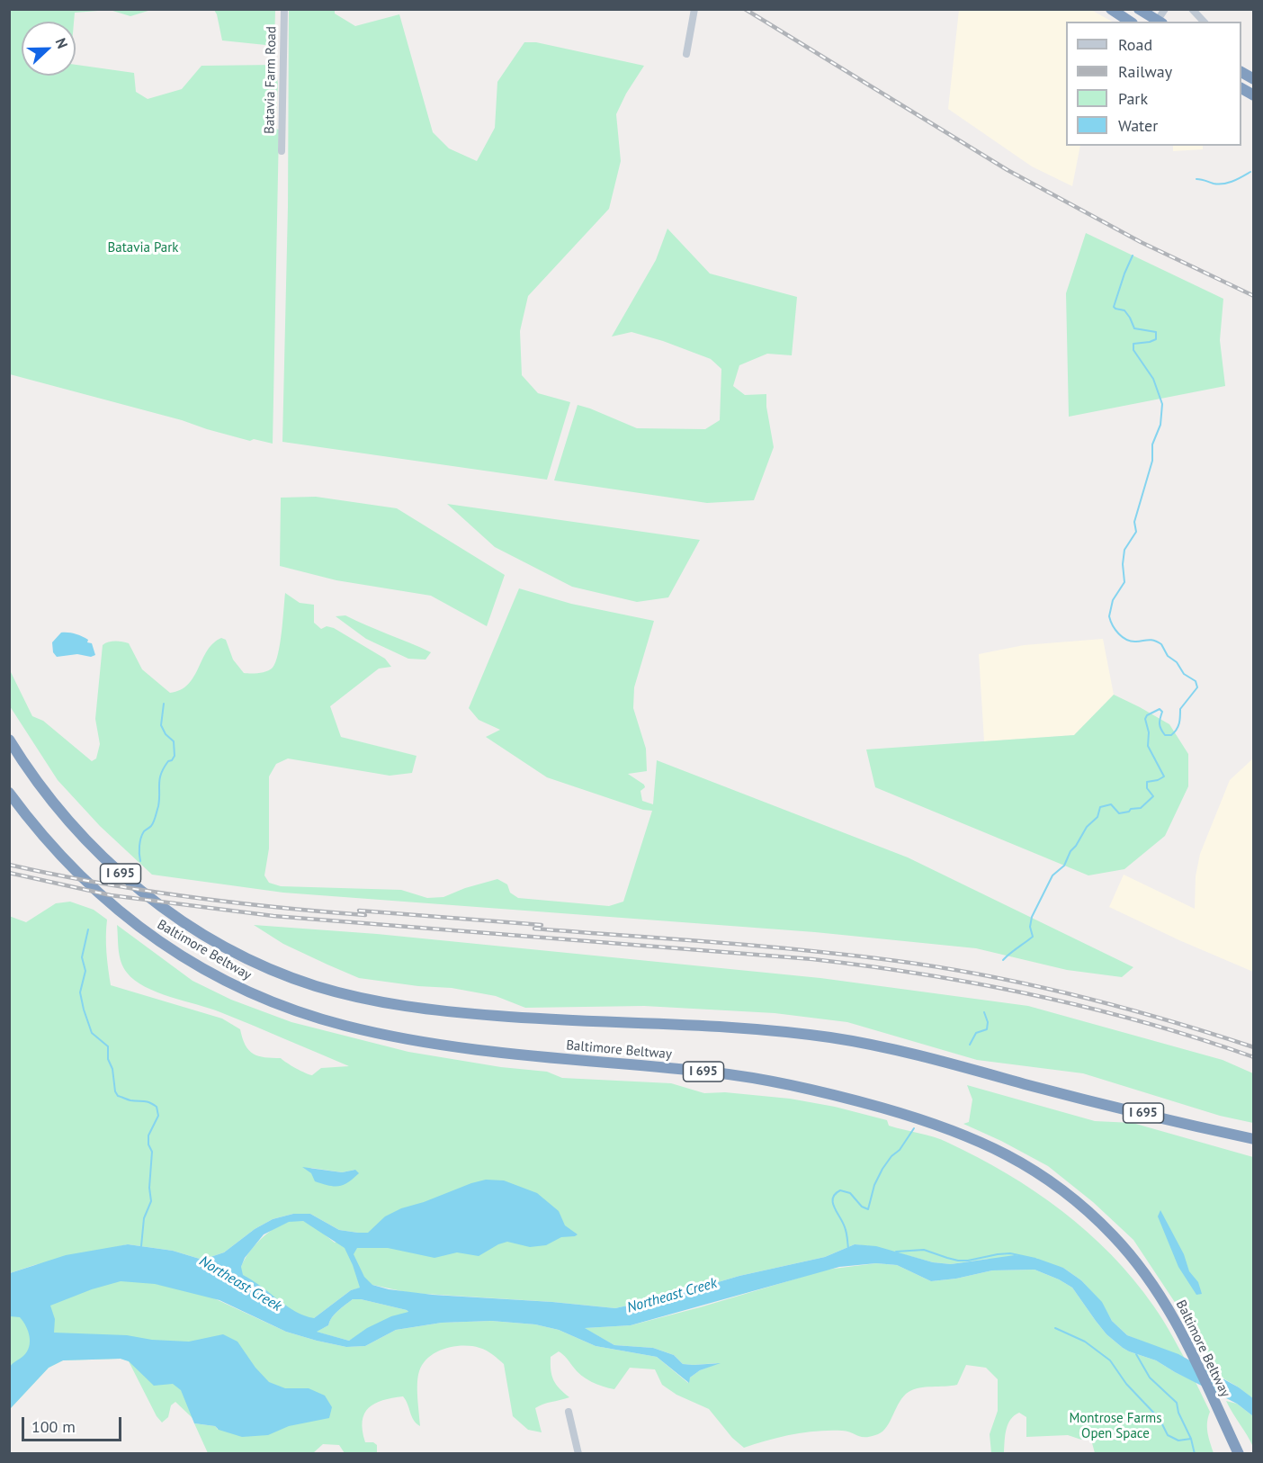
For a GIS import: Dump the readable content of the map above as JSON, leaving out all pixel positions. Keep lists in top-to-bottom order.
{
  "streets": {
    "highway": ["I 695", "Baltimore Beltway"],
    "street": ["Batavia Farm Road"]
  },
  "water": ["Northeast Creek"],
  "parks": ["Batavia Park", "Montrose Farms Open Space"],
  "legend": [
    "Road",
    "Railway",
    "Park",
    "Water"
  ],
  "scale_bar": "100 m",
  "north": "right"
}
